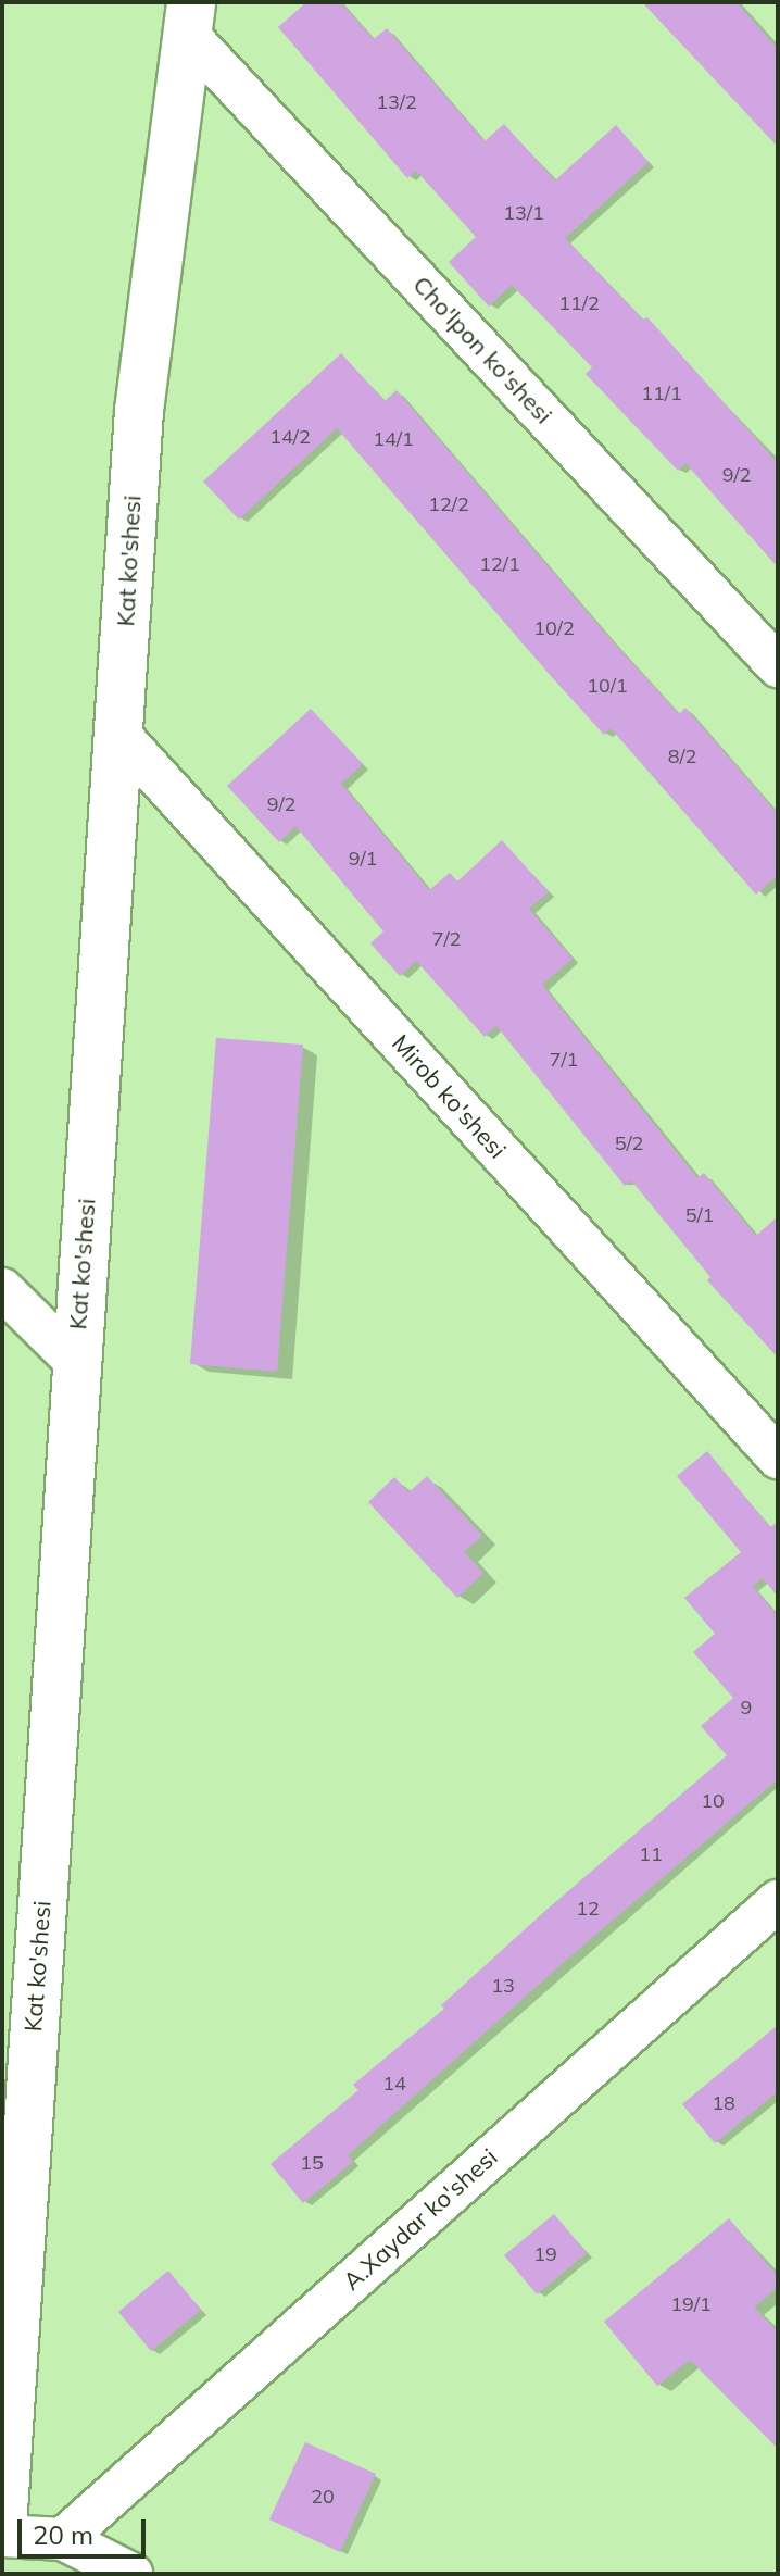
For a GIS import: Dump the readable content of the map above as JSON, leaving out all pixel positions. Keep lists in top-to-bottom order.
{
  "streets": {
    "street": [
      "Cho'lpon ko'shesi",
      "Kat ko'shesi",
      "Mirob ko'shesi",
      "A.Xaydar ko'shesi"
    ]
  },
  "crossings": [
    ["Cho'lpon ko'shesi", "Kat ko'shesi"],
    ["Kat ko'shesi", "Mirob ko'shesi"]
  ],
  "house_numbers": [
    "13/2",
    "13/1",
    "11/2",
    "11/1",
    "14/2",
    "14/1",
    "9/2",
    "12/2",
    "12/1",
    "10/2",
    "10/1",
    "8/2",
    "9/2",
    "9/1",
    "7/2",
    "7/1",
    "5/2",
    "5/1",
    "9",
    "10",
    "11",
    "12",
    "13",
    "14",
    "18",
    "15",
    "19",
    "19/1",
    "20"
  ],
  "scale_bar": "20 m"
}
